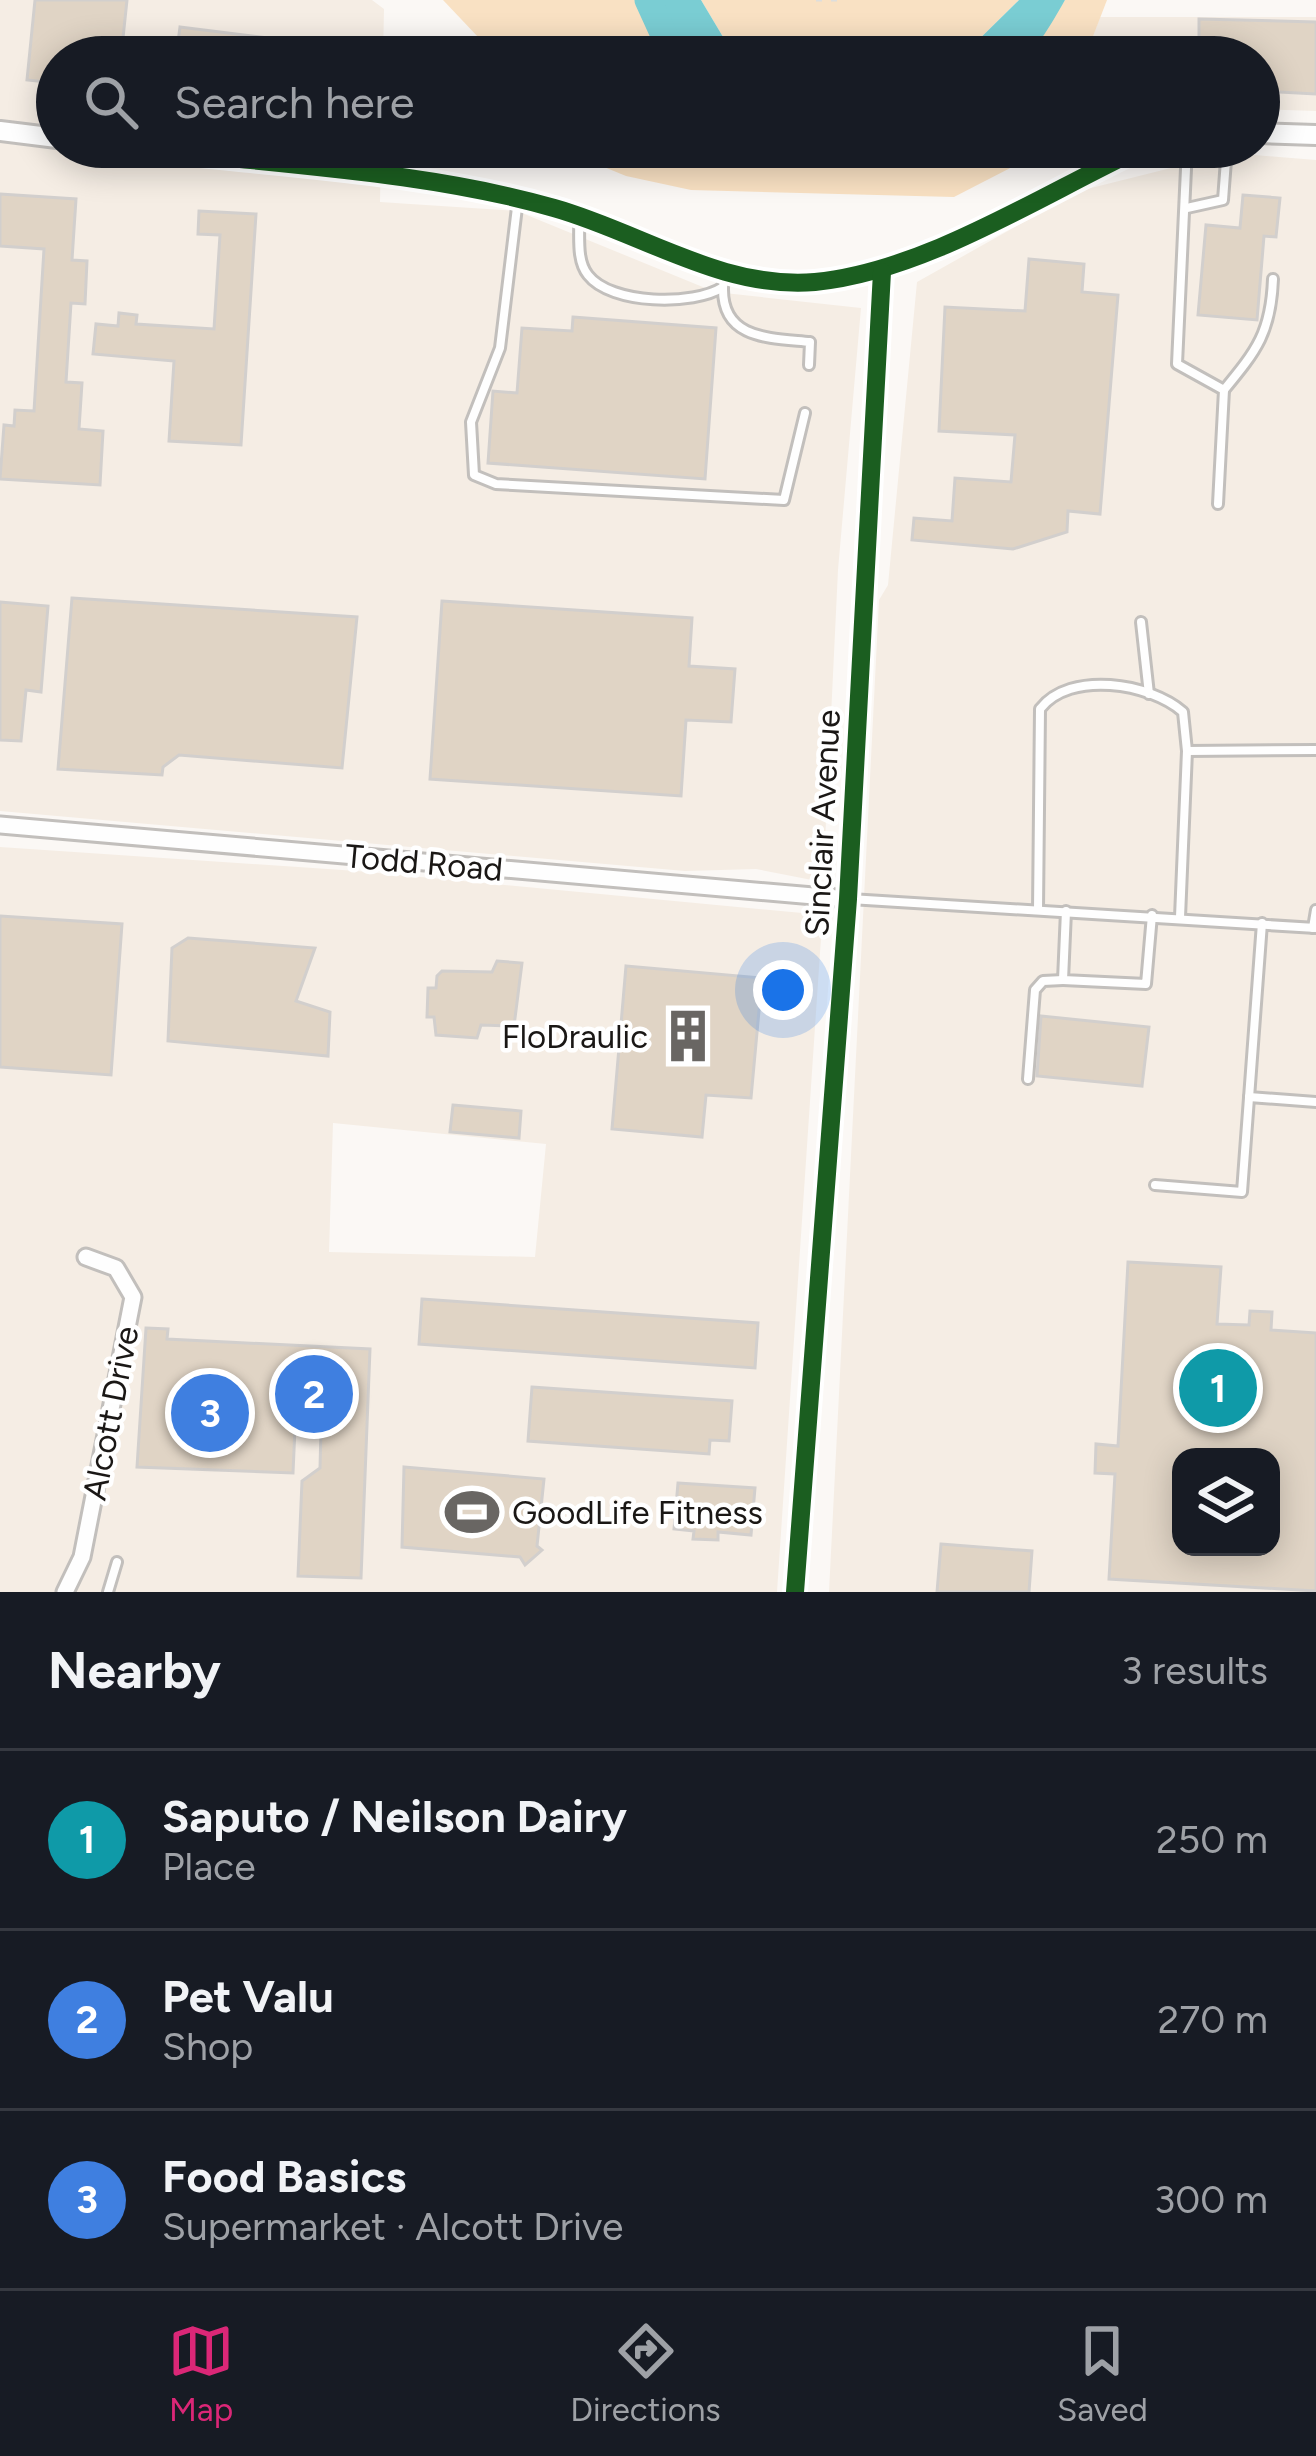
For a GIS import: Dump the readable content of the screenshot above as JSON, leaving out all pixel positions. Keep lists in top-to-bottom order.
{
  "streets": {
    "street": ["Sinclair Avenue", "Todd Road", "Alcott Drive"]
  },
  "crossings": [
    ["Sinclair Avenue", "Todd Road"]
  ],
  "places": {
    "building": ["FloDraulic"],
    "sports": ["GoodLife Fitness"]
  },
  "page": {
    "search": "Search here",
    "pins": ["1", "2", "3"],
    "heading": ["Nearby", "3 results"],
    "list": [
      {
        "mark": "1",
        "name": "Saputo / Neilson Dairy",
        "note": "Place",
        "value": "250 m"
      },
      {
        "mark": "2",
        "name": "Pet Valu",
        "note": "Shop",
        "value": "270 m"
      },
      {
        "mark": "3",
        "name": "Food Basics",
        "note": "Supermarket · Alcott Drive",
        "value": "300 m"
      }
    ],
    "nav": ["Map", "Directions", "Saved"]
  }
}
